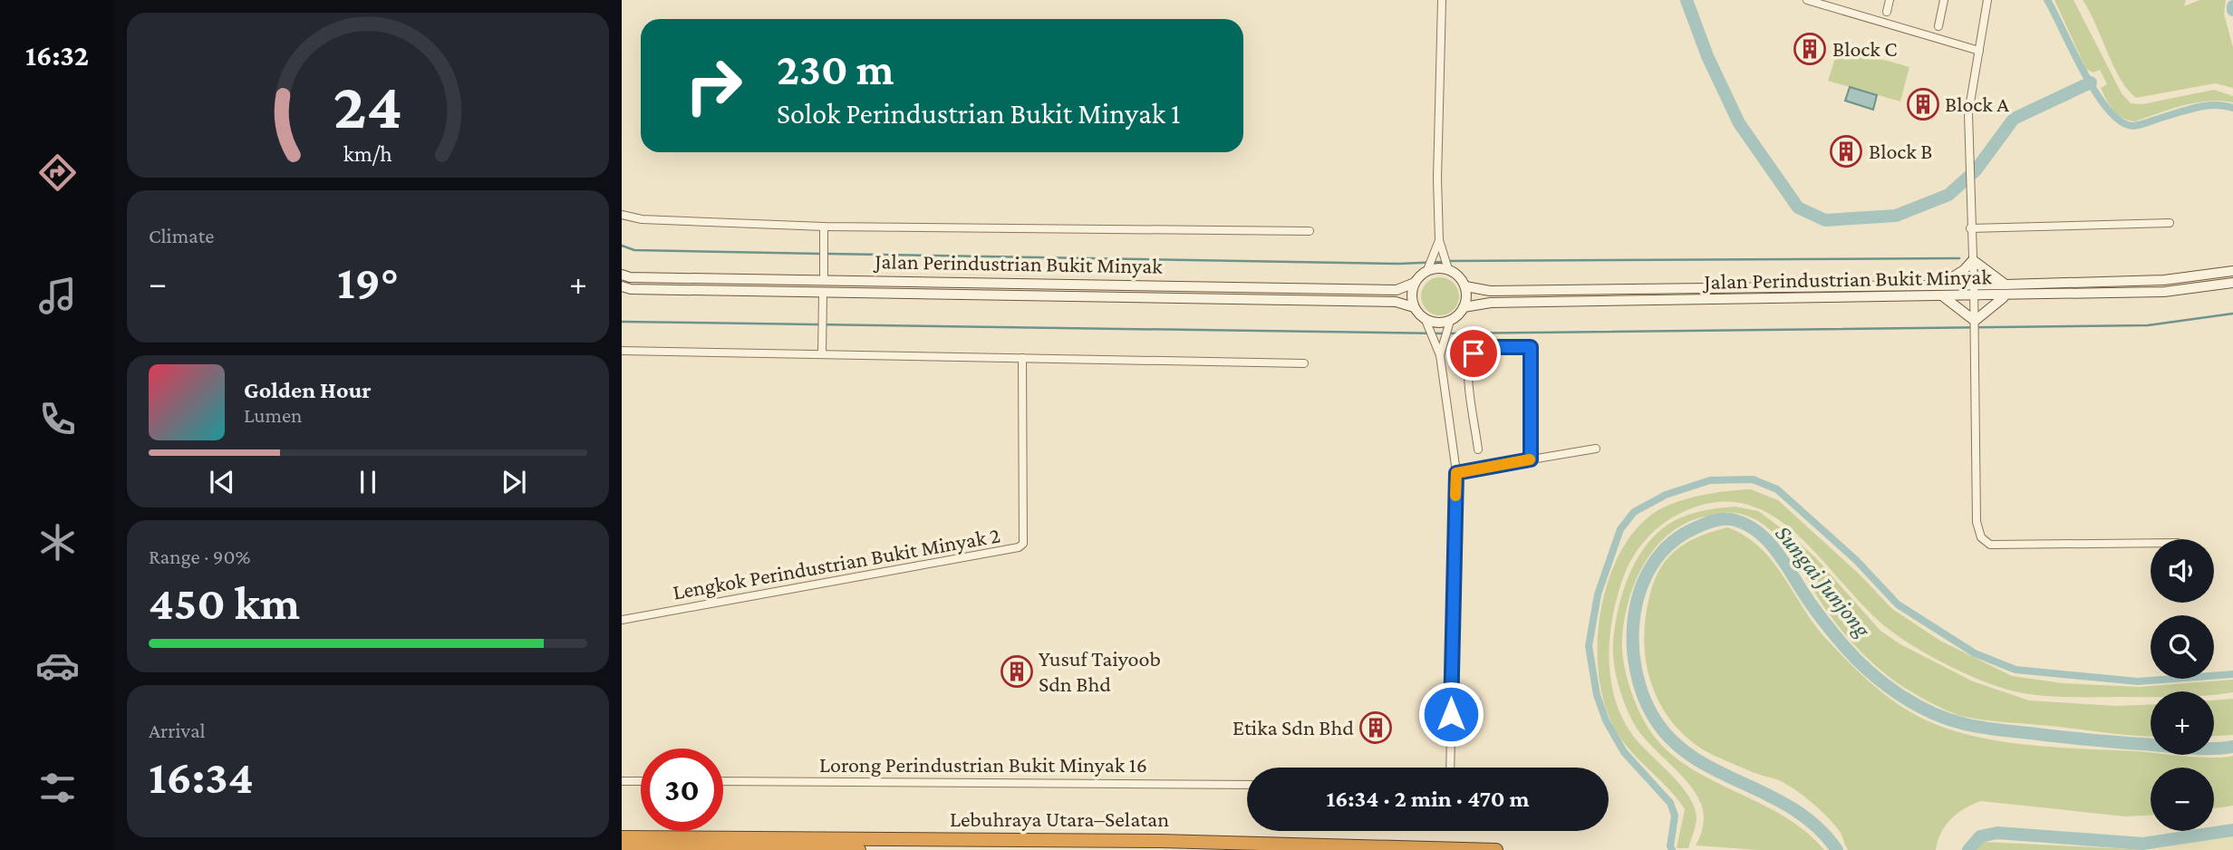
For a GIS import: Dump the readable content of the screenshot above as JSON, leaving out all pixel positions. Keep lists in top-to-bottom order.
{
  "streets": {
    "highway": ["Lebuhraya Utara–Selatan"],
    "main road": ["Jalan Perindustrian Bukit Minyak"],
    "street": ["Lengkok Perindustrian Bukit Minyak 2", "Lorong Perindustrian Bukit Minyak 16"]
  },
  "water": ["Sungai Junjong"],
  "places": {
    "building": [
      "Block C",
      "Block A",
      "Block B",
      "Yusuf Taiyoob Sdn Bhd",
      "Etika Sdn Bhd"
    ]
  },
  "page": {
    "tabs": "16:32",
    "turn": ["230 m", "Solok Perindustrian Bukit Minyak 1"],
    "tile": [
      "Climate",
      ["Range · 90%", "450 km"],
      ["Arrival", "16:34"]
    ],
    "heat": ["−", "19°", "+"],
    "song": ["Golden Hour", "Lumen"],
    "map_buttons": ["+", "−"],
    "limit": "30",
    "trip": "16:34 · 2 min · 470 m",
    "gauge": ["24", "km/h"]
  }
}
